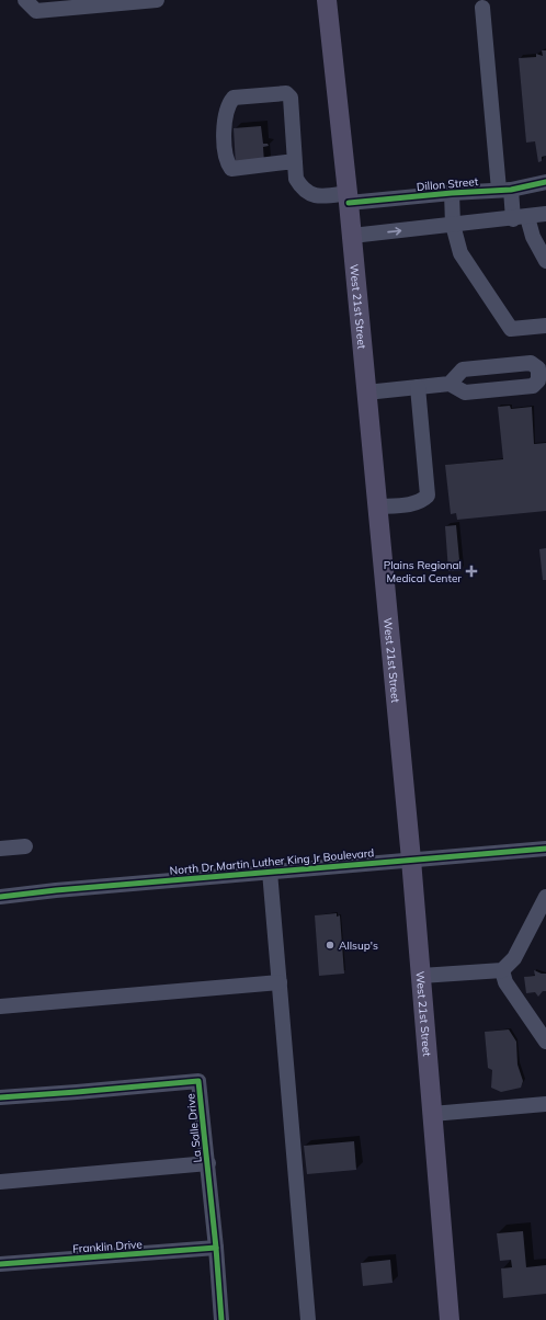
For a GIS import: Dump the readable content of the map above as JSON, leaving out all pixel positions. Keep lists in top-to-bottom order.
{
  "streets": {
    "main road": ["West 21st Street"],
    "street": [
      "Dillon Street",
      "North Dr Martin Luther King Jr Boulevard",
      "La Salle Drive",
      "Franklin Drive"
    ]
  },
  "crossings": [
    ["Dillon Street", "West 21st Street"],
    ["West 21st Street", "North Dr Martin Luther King Jr Boulevard"],
    ["La Salle Drive", "Franklin Drive"]
  ],
  "places": {
    "health": ["Plains Regional Medical Center"],
    "other": ["Allsup's"]
  }
}
